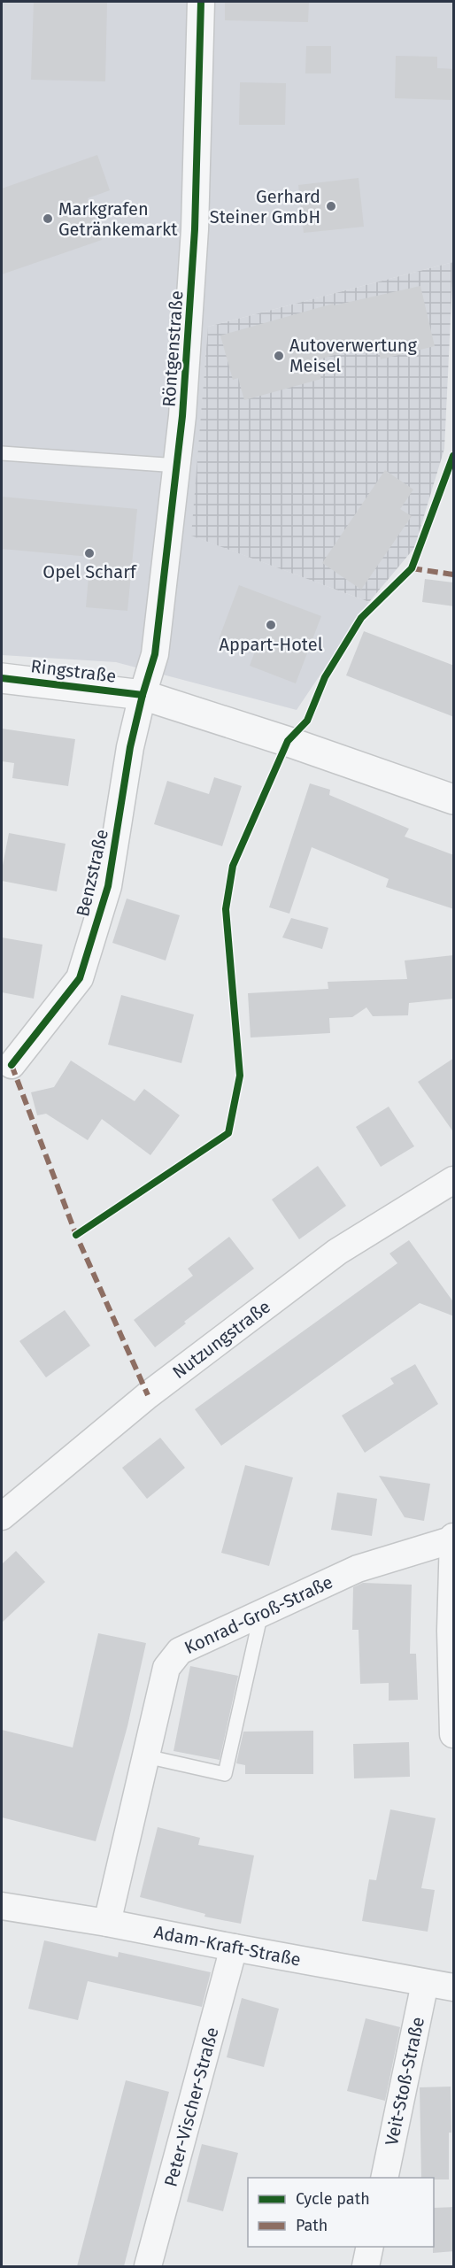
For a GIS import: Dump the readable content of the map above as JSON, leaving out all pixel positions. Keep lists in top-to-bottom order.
{
  "streets": {
    "street": [
      "Röntgenstraße",
      "Ringstraße",
      "Benzstraße",
      "Nutzungstraße",
      "Konrad-Groß-Straße",
      "Adam-Kraft-Straße",
      "Veit-Stoß-Straße",
      "Peter-Vischer-Straße"
    ]
  },
  "crossings": [
    ["Röntgenstraße", "Ringstraße"],
    ["Röntgenstraße", "Benzstraße"],
    ["Ringstraße", "Benzstraße"],
    ["Konrad-Groß-Straße", "Adam-Kraft-Straße"],
    ["Adam-Kraft-Straße", "Veit-Stoß-Straße"],
    ["Adam-Kraft-Straße", "Peter-Vischer-Straße"]
  ],
  "places": [
    "Gerhard Steiner GmbH",
    "Markgrafen Getränkemarkt",
    "Autoverwertung Meisel",
    "Opel Scharf",
    "Appart-Hotel"
  ],
  "legend": ["Cycle path", "Path"]
}
